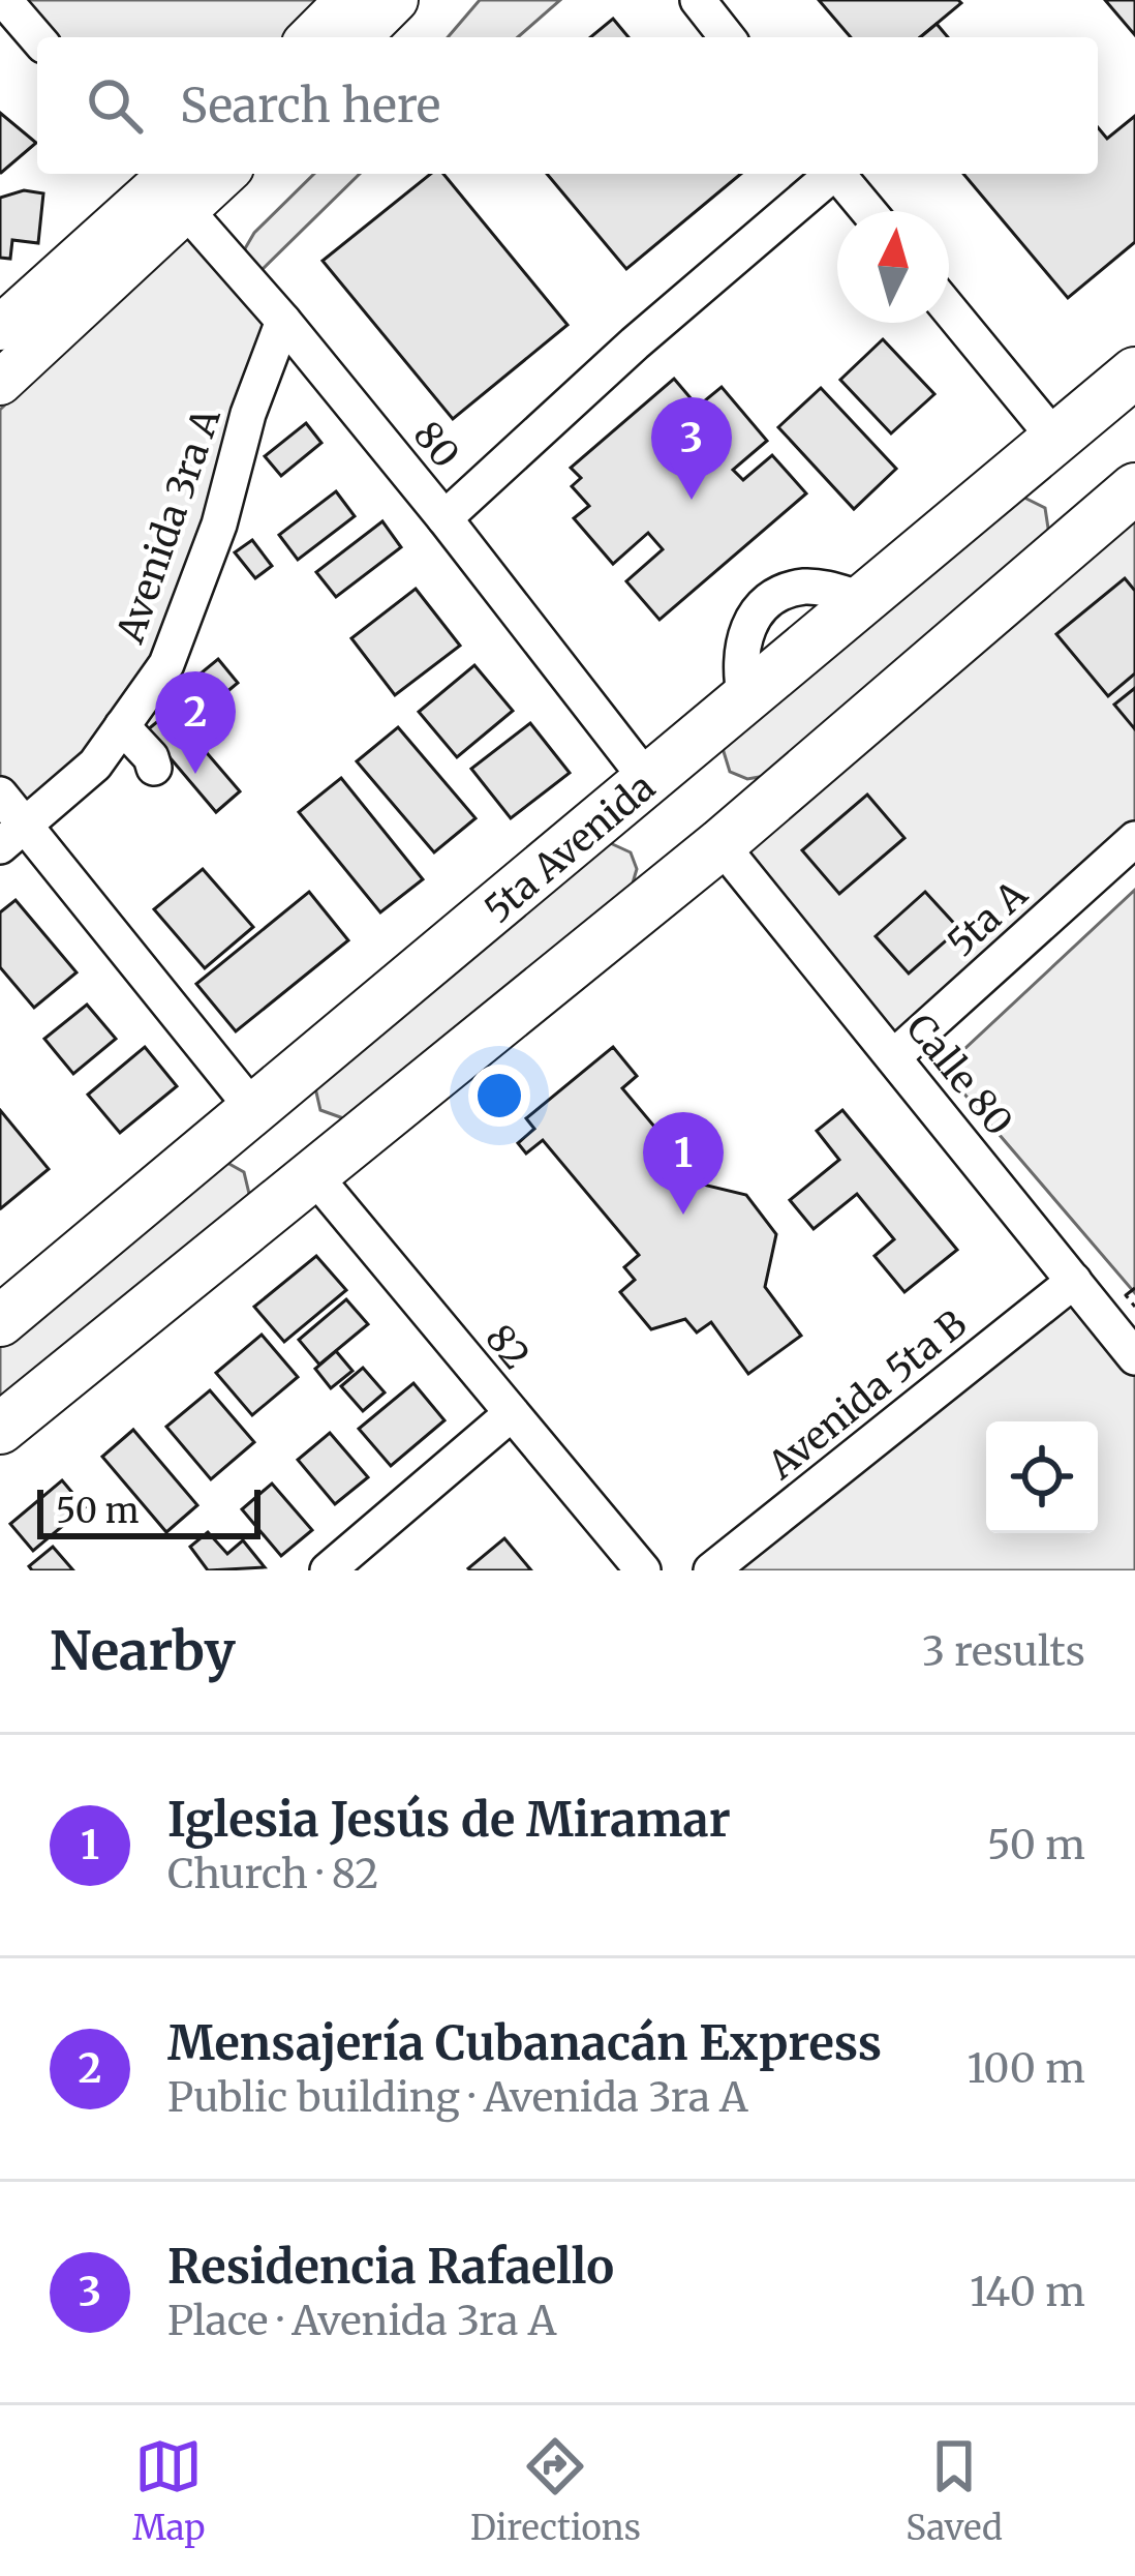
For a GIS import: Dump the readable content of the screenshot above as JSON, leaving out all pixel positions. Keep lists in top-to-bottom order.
{
  "streets": {
    "highway": ["5ta Avenida"],
    "street": [
      "80",
      "Avenida 3ra A",
      "5ta A",
      "Calle 80",
      "82",
      "Avenida 5ta B"
    ]
  },
  "crossings": [
    ["80", "Avenida 3ra A"],
    ["80", "5ta Avenida"],
    ["5ta A", "Calle 80"],
    ["Calle 80", "Avenida 5ta B"]
  ],
  "scale_bar": "50 m",
  "north": "top",
  "page": {
    "search": "Search here",
    "pins": ["3", "2", "1"],
    "scale": "50 m",
    "heading": ["Nearby", "3 results"],
    "list": [
      {
        "mark": "1",
        "name": "Iglesia Jesús de Miramar",
        "note": "Church · 82",
        "value": "50 m"
      },
      {
        "mark": "2",
        "name": "Mensajería Cubanacán Express",
        "note": "Public building · Avenida 3ra A",
        "value": "100 m"
      },
      {
        "mark": "3",
        "name": "Residencia Rafaello",
        "note": "Place · Avenida 3ra A",
        "value": "140 m"
      }
    ],
    "nav": ["Map", "Directions", "Saved"]
  }
}
